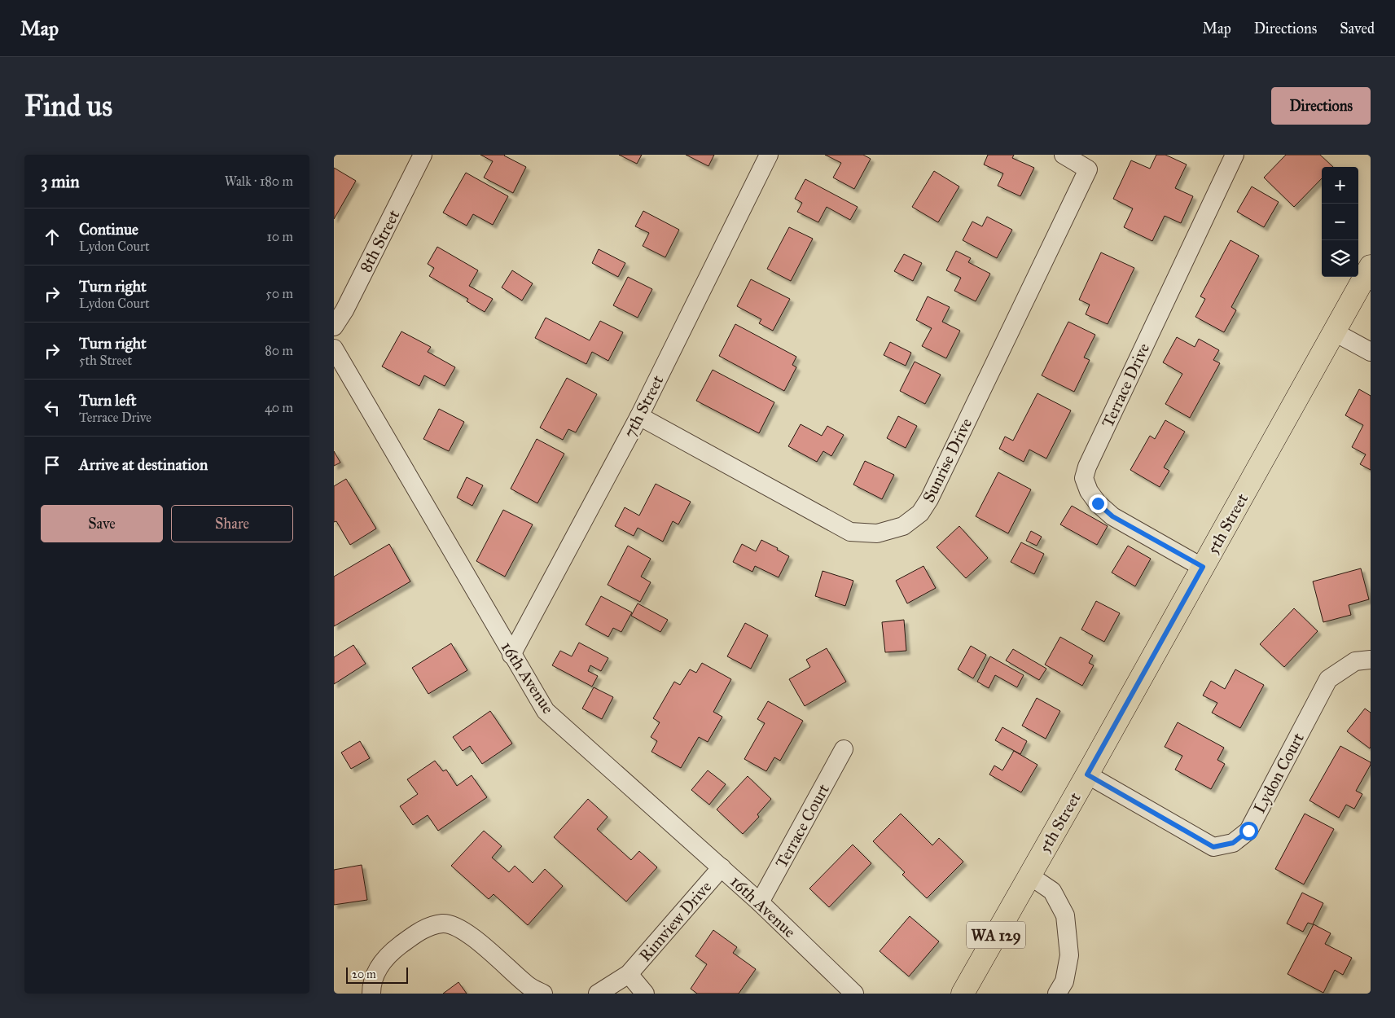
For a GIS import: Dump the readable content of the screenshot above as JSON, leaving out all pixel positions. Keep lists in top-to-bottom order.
{
  "streets": {
    "main road": ["5th Street", "WA 129"],
    "street": [
      "8th Street",
      "Terrace Drive",
      "7th Street",
      "Sunrise Drive",
      "16th Avenue",
      "Lydon Court",
      "Terrace Court",
      "Rimview Drive"
    ]
  },
  "crossings": [
    ["Terrace Drive", "5th Street"],
    ["7th Street", "Sunrise Drive"],
    ["7th Street", "16th Avenue"],
    ["5th Street", "Lydon Court"],
    ["16th Avenue", "Terrace Court"],
    ["16th Avenue", "Rimview Drive"]
  ],
  "scale_bar": "20 m",
  "page": {
    "header": "Map",
    "nav": ["Map", "Directions", "Saved"],
    "buttons": [
      "Directions",
      ["Save", "Share"]
    ],
    "title": "Find us",
    "heading": ["3 min", "Walk · 180 m"],
    "map_buttons": ["+", "−"],
    "list": [
      ["Continue", "Lydon Court", "10 m"],
      ["Turn right", "Lydon Court", "50 m"],
      ["Turn right", "5th Street", "80 m"],
      ["Turn left", "Terrace Drive", "40 m"],
      "Arrive at destination"
    ],
    "scale": "20 m"
  }
}
